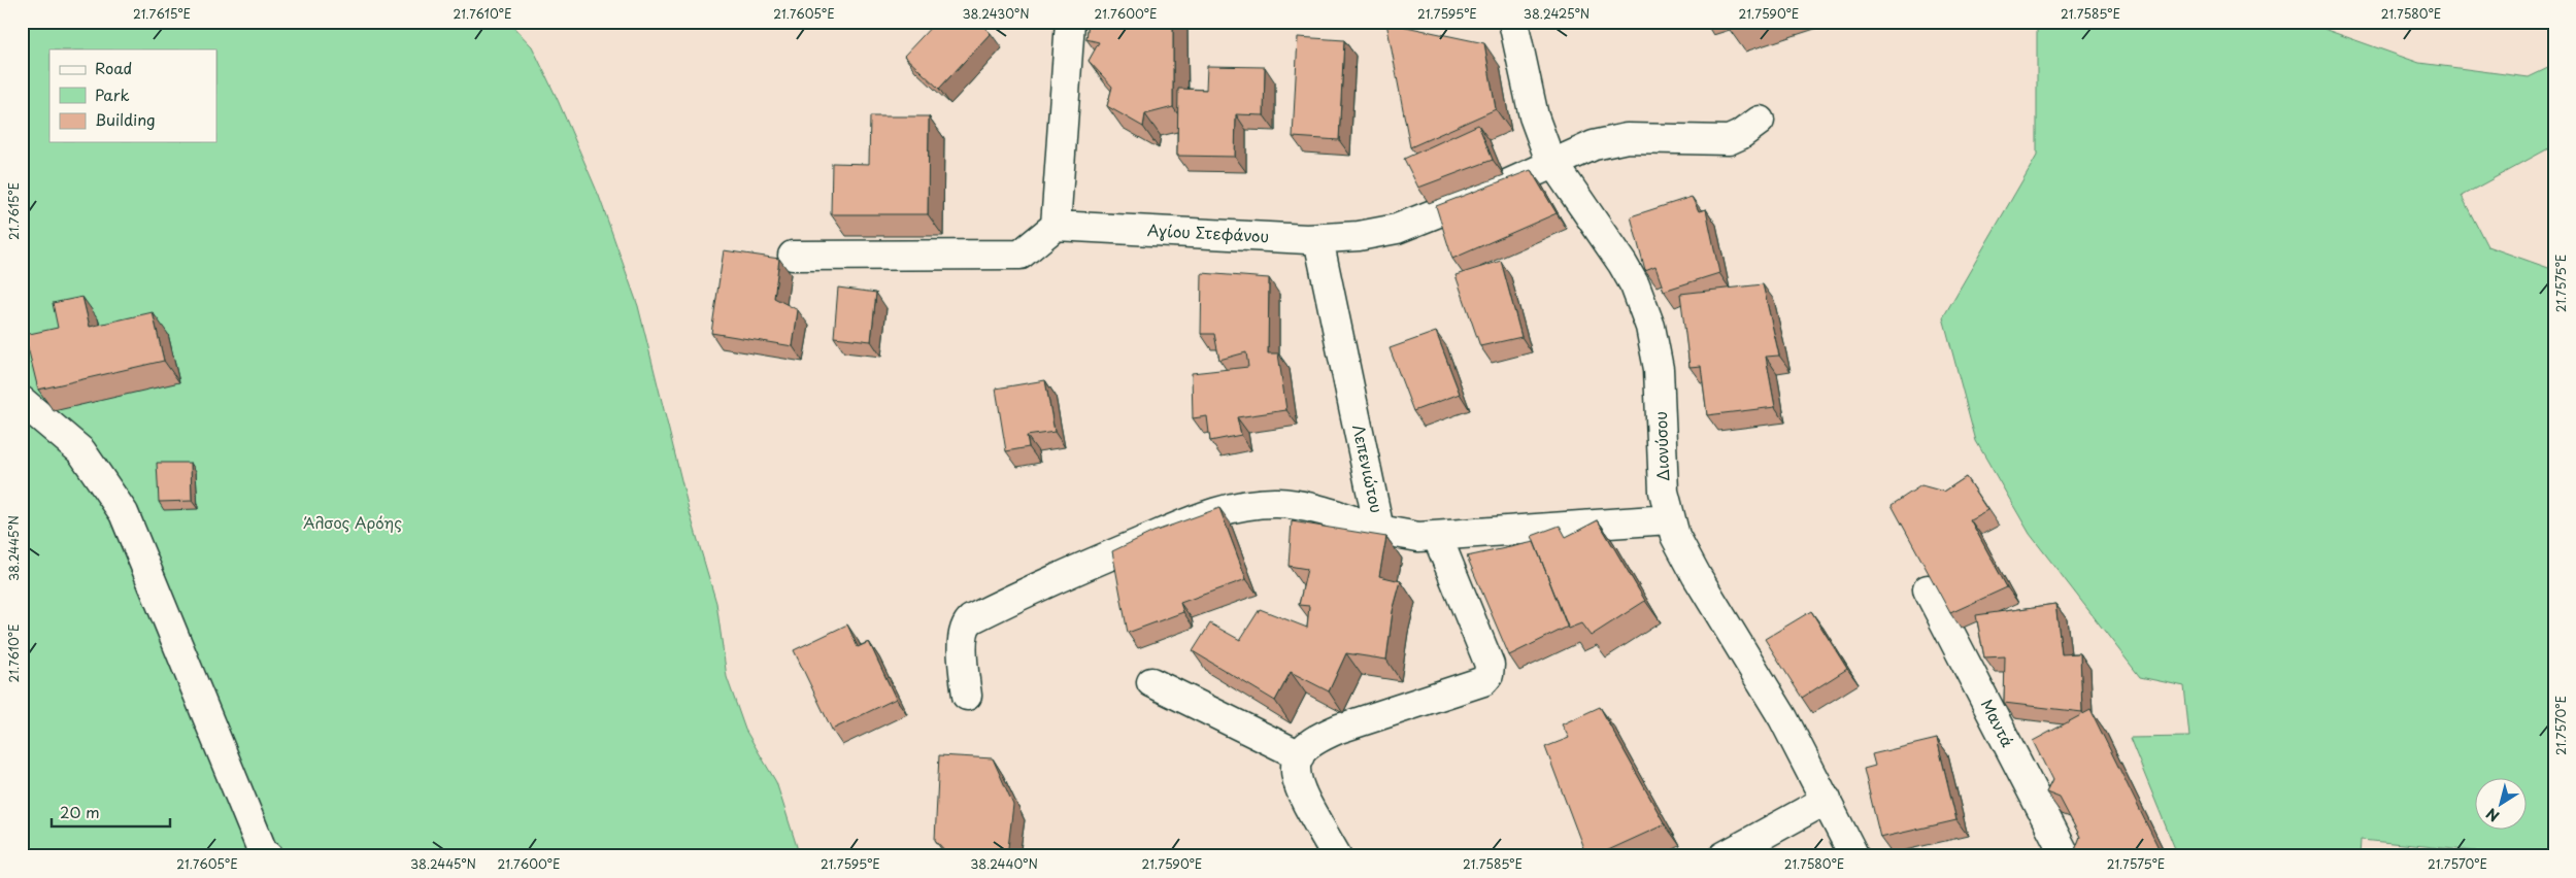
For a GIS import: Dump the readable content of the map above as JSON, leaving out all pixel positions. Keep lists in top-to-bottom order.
{
  "streets": {
    "street": [
      "Αγίου Στεφάνου",
      "Διονύσου",
      "Λεπενιώτου",
      "Μαντά"
    ]
  },
  "crossings": [
    ["Αγίου Στεφάνου", "Διονύσου"],
    ["Αγίου Στεφάνου", "Λεπενιώτου"]
  ],
  "parks": ["Άλσος Αρόης"],
  "legend": ["Road", "Park", "Building"],
  "scale_bar": "20 m",
  "north": "bottom left",
  "coordinates": [
    "21.7615°E",
    "21.7610°E",
    "21.7605°E",
    "38.2430°N",
    "21.7600°E",
    "21.7595°E",
    "38.2425°N",
    "21.7590°E",
    "21.7585°E",
    "21.7580°E",
    "21.7575°E",
    "38.2445°N",
    "21.7570°E",
    "38.2440°N"
  ]
}
